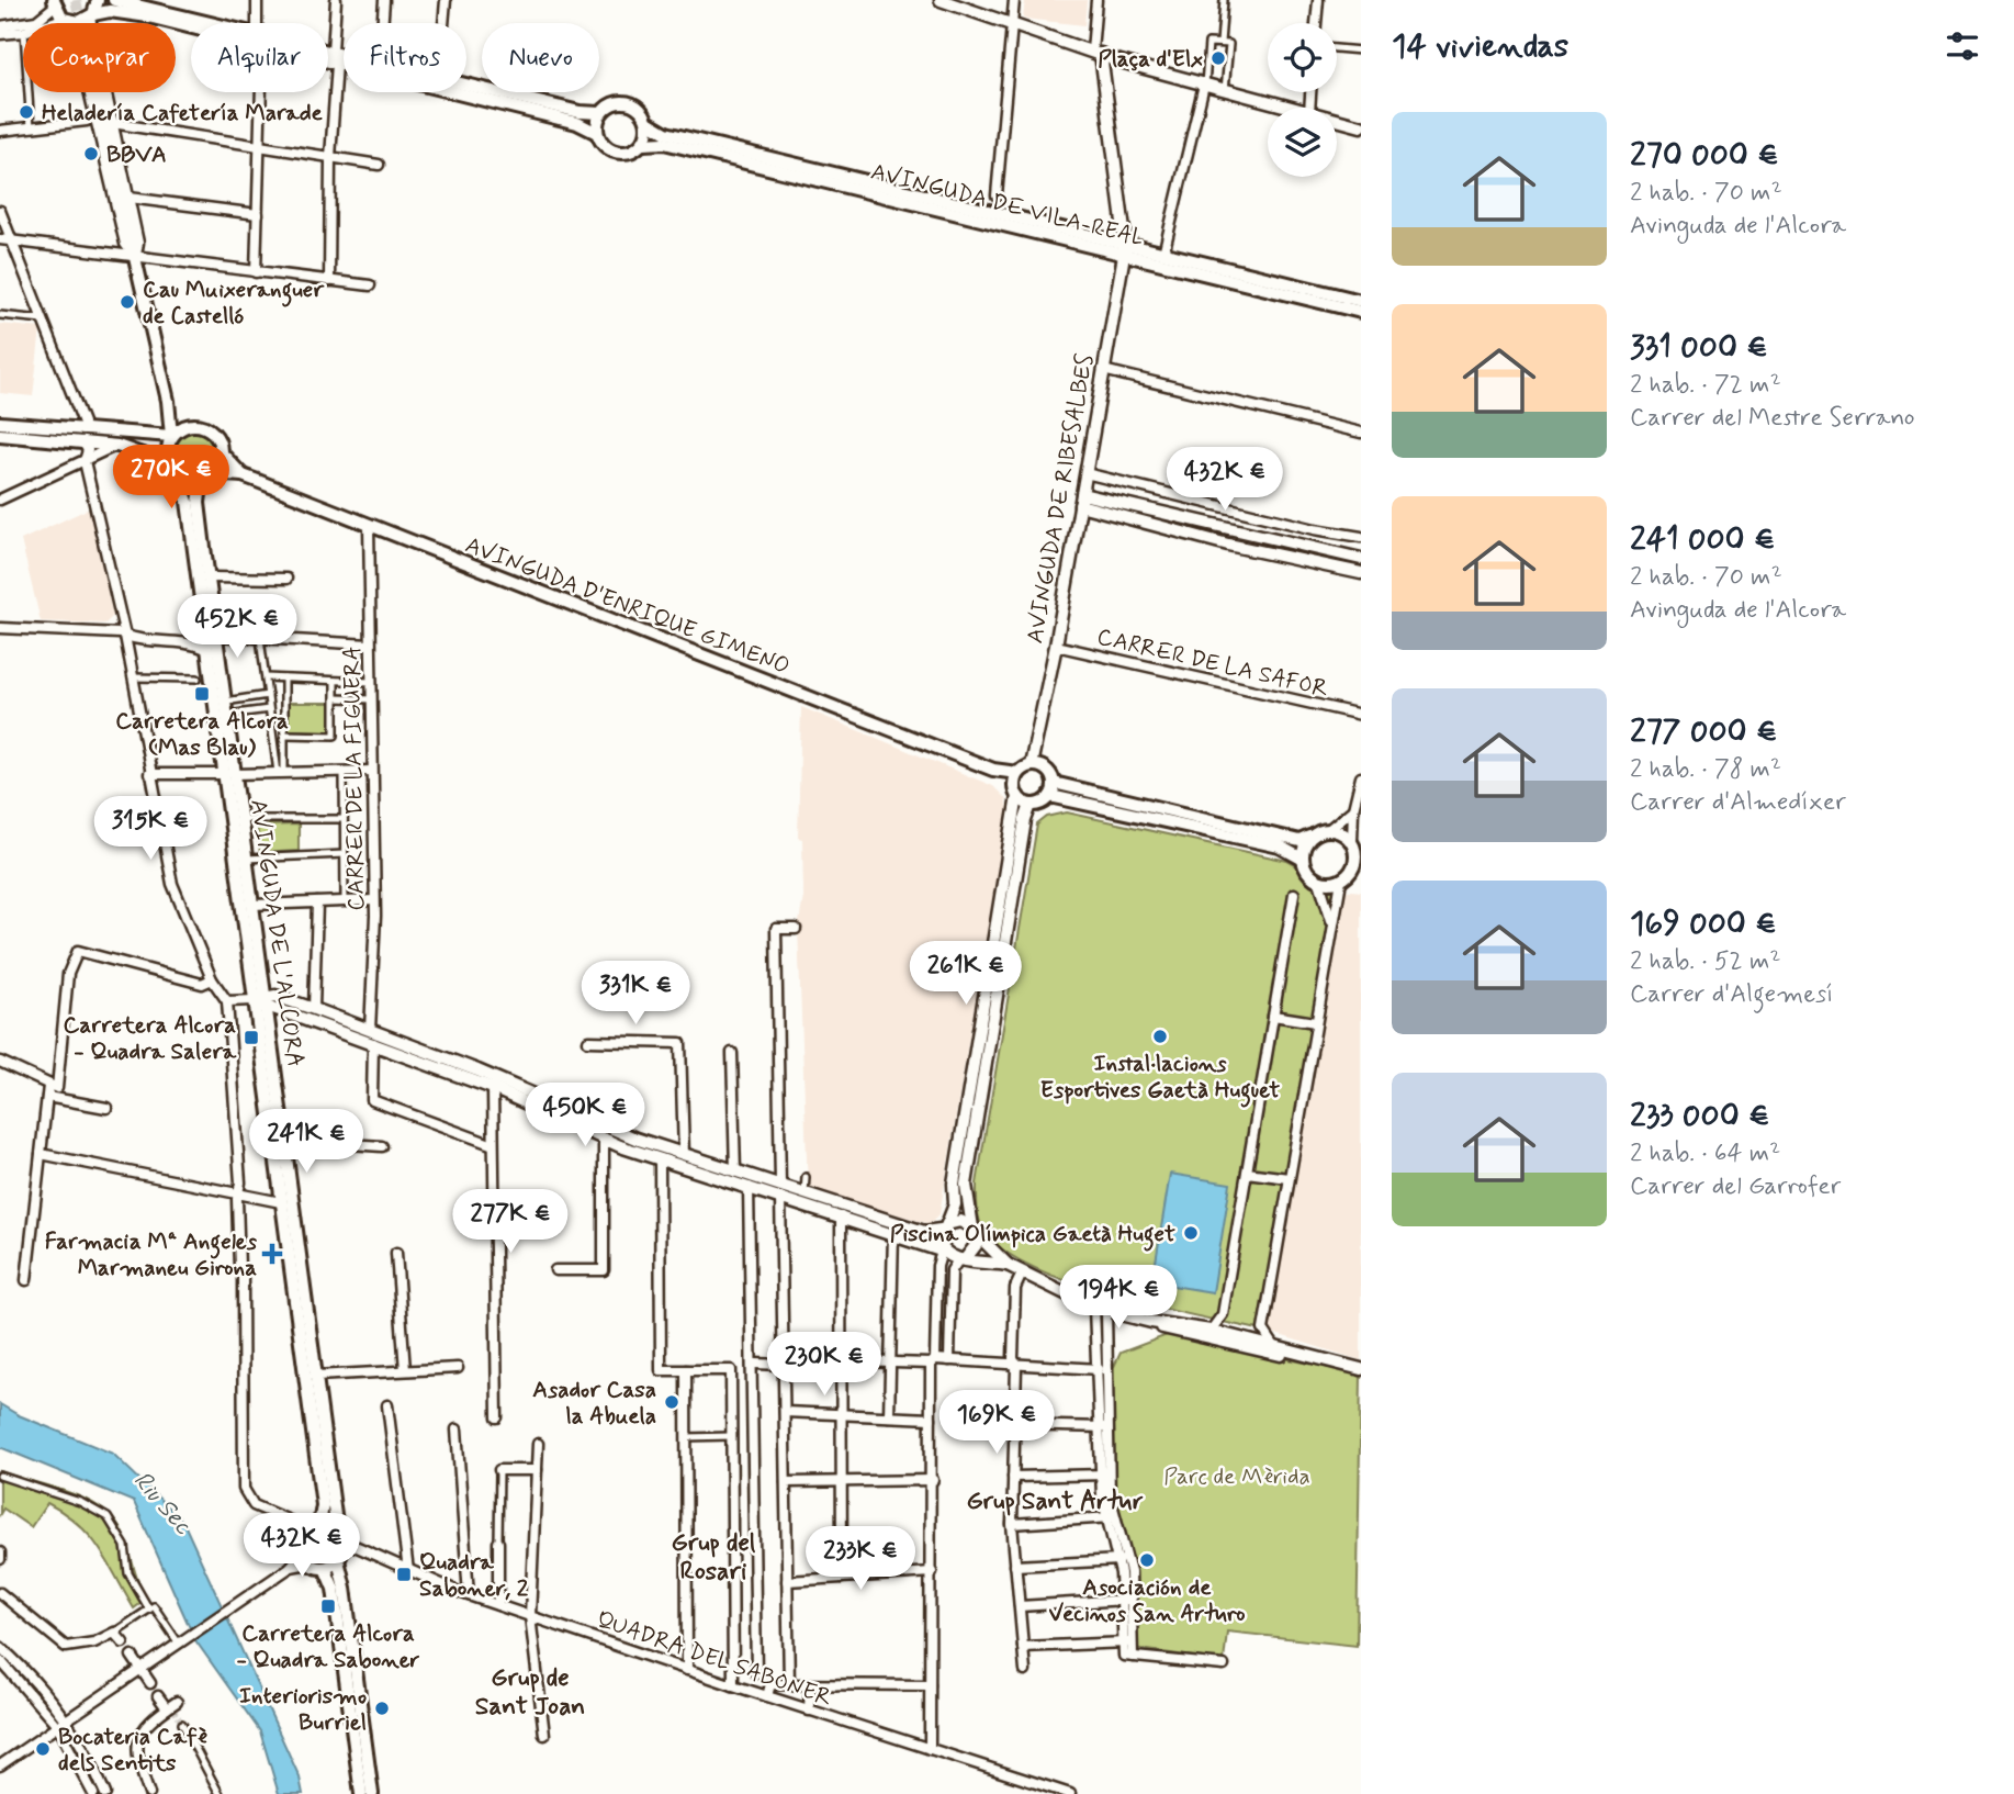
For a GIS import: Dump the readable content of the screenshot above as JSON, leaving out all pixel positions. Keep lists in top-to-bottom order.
{
  "streets": {
    "main road": ["AVINGUDA DE VILA-REAL", "AVINGUDA D'ENRIQUE GIMENO", "AVINGUDA DE L'ALCORA"],
    "street": [
      "AVINGUDA DE RIBESALBES",
      "CARRER DE LA SAFOR",
      "CARRER DE LA FIGUERA",
      "QUADRA DEL SABONER"
    ]
  },
  "crossings": [
    ["AVINGUDA DE VILA-REAL", "AVINGUDA DE RIBESALBES"],
    ["AVINGUDA DE RIBESALBES", "AVINGUDA D'ENRIQUE GIMENO"],
    ["AVINGUDA DE RIBESALBES", "CARRER DE LA SAFOR"],
    ["AVINGUDA D'ENRIQUE GIMENO", "CARRER DE LA FIGUERA"],
    ["AVINGUDA D'ENRIQUE GIMENO", "AVINGUDA DE L'ALCORA"],
    ["AVINGUDA DE L'ALCORA", "QUADRA DEL SABONER"]
  ],
  "districts": ["Grup Sant Artur", "Grup del Rosari", "Grup de Sant Joan"],
  "water": ["Riu Sec"],
  "parks": ["Parc de Mèrida"],
  "places": {
    "other": [
      "Plaça d'Elx",
      "Heladería Cafetería Marade",
      "BBVA",
      "Cau Muixeranguer de Castelló",
      "Instal·lacions Esportives Gaetà Huguet",
      "Piscina Olímpica Gaetà Huget",
      "Asador Casa la Abuela",
      "Asociación de Vecinos San Arturo",
      "Interiorismo Burriel",
      "Bocateria Cafè dels Sentits"
    ],
    "transit": [
      "Carretera Alcora (Mas Blau)",
      "Carretera Alcora - Quadra Salera",
      "Quadra Saboner, 2",
      "Carretera Alcora - Quadra Saboner"
    ],
    "health": ["Farmacia Mª Angeles Marmaneu Girona"]
  },
  "page": {
    "heading": "14 viviendas",
    "chip": [
      "Comprar",
      "Alquilar",
      "Filtros",
      "Nuevo"
    ],
    "list": [
      {
        "name": "270 000 €",
        "note": "2 hab. · 70 m² · Avinguda de l'Alcora"
      },
      {
        "name": "331 000 €",
        "note": "2 hab. · 72 m² · Carrer del Mestre Serrano"
      },
      {
        "name": "241 000 €",
        "note": "2 hab. · 70 m² · Avinguda de l'Alcora"
      },
      {
        "name": "277 000 €",
        "note": "2 hab. · 78 m² · Carrer d'Almedíxer"
      },
      {
        "name": "169 000 €",
        "note": "2 hab. · 52 m² · Carrer d'Algemesí"
      },
      {
        "name": "233 000 €",
        "note": "2 hab. · 64 m² · Carrer del Garrofer"
      }
    ],
    "price": [
      "270K €",
      "432K €",
      "452K €",
      "315K €",
      "261K €",
      "331K €",
      "450K €",
      "241K €",
      "277K €",
      "194K €",
      "230K €",
      "169K €",
      "432K €",
      "233K €"
    ]
  }
}
